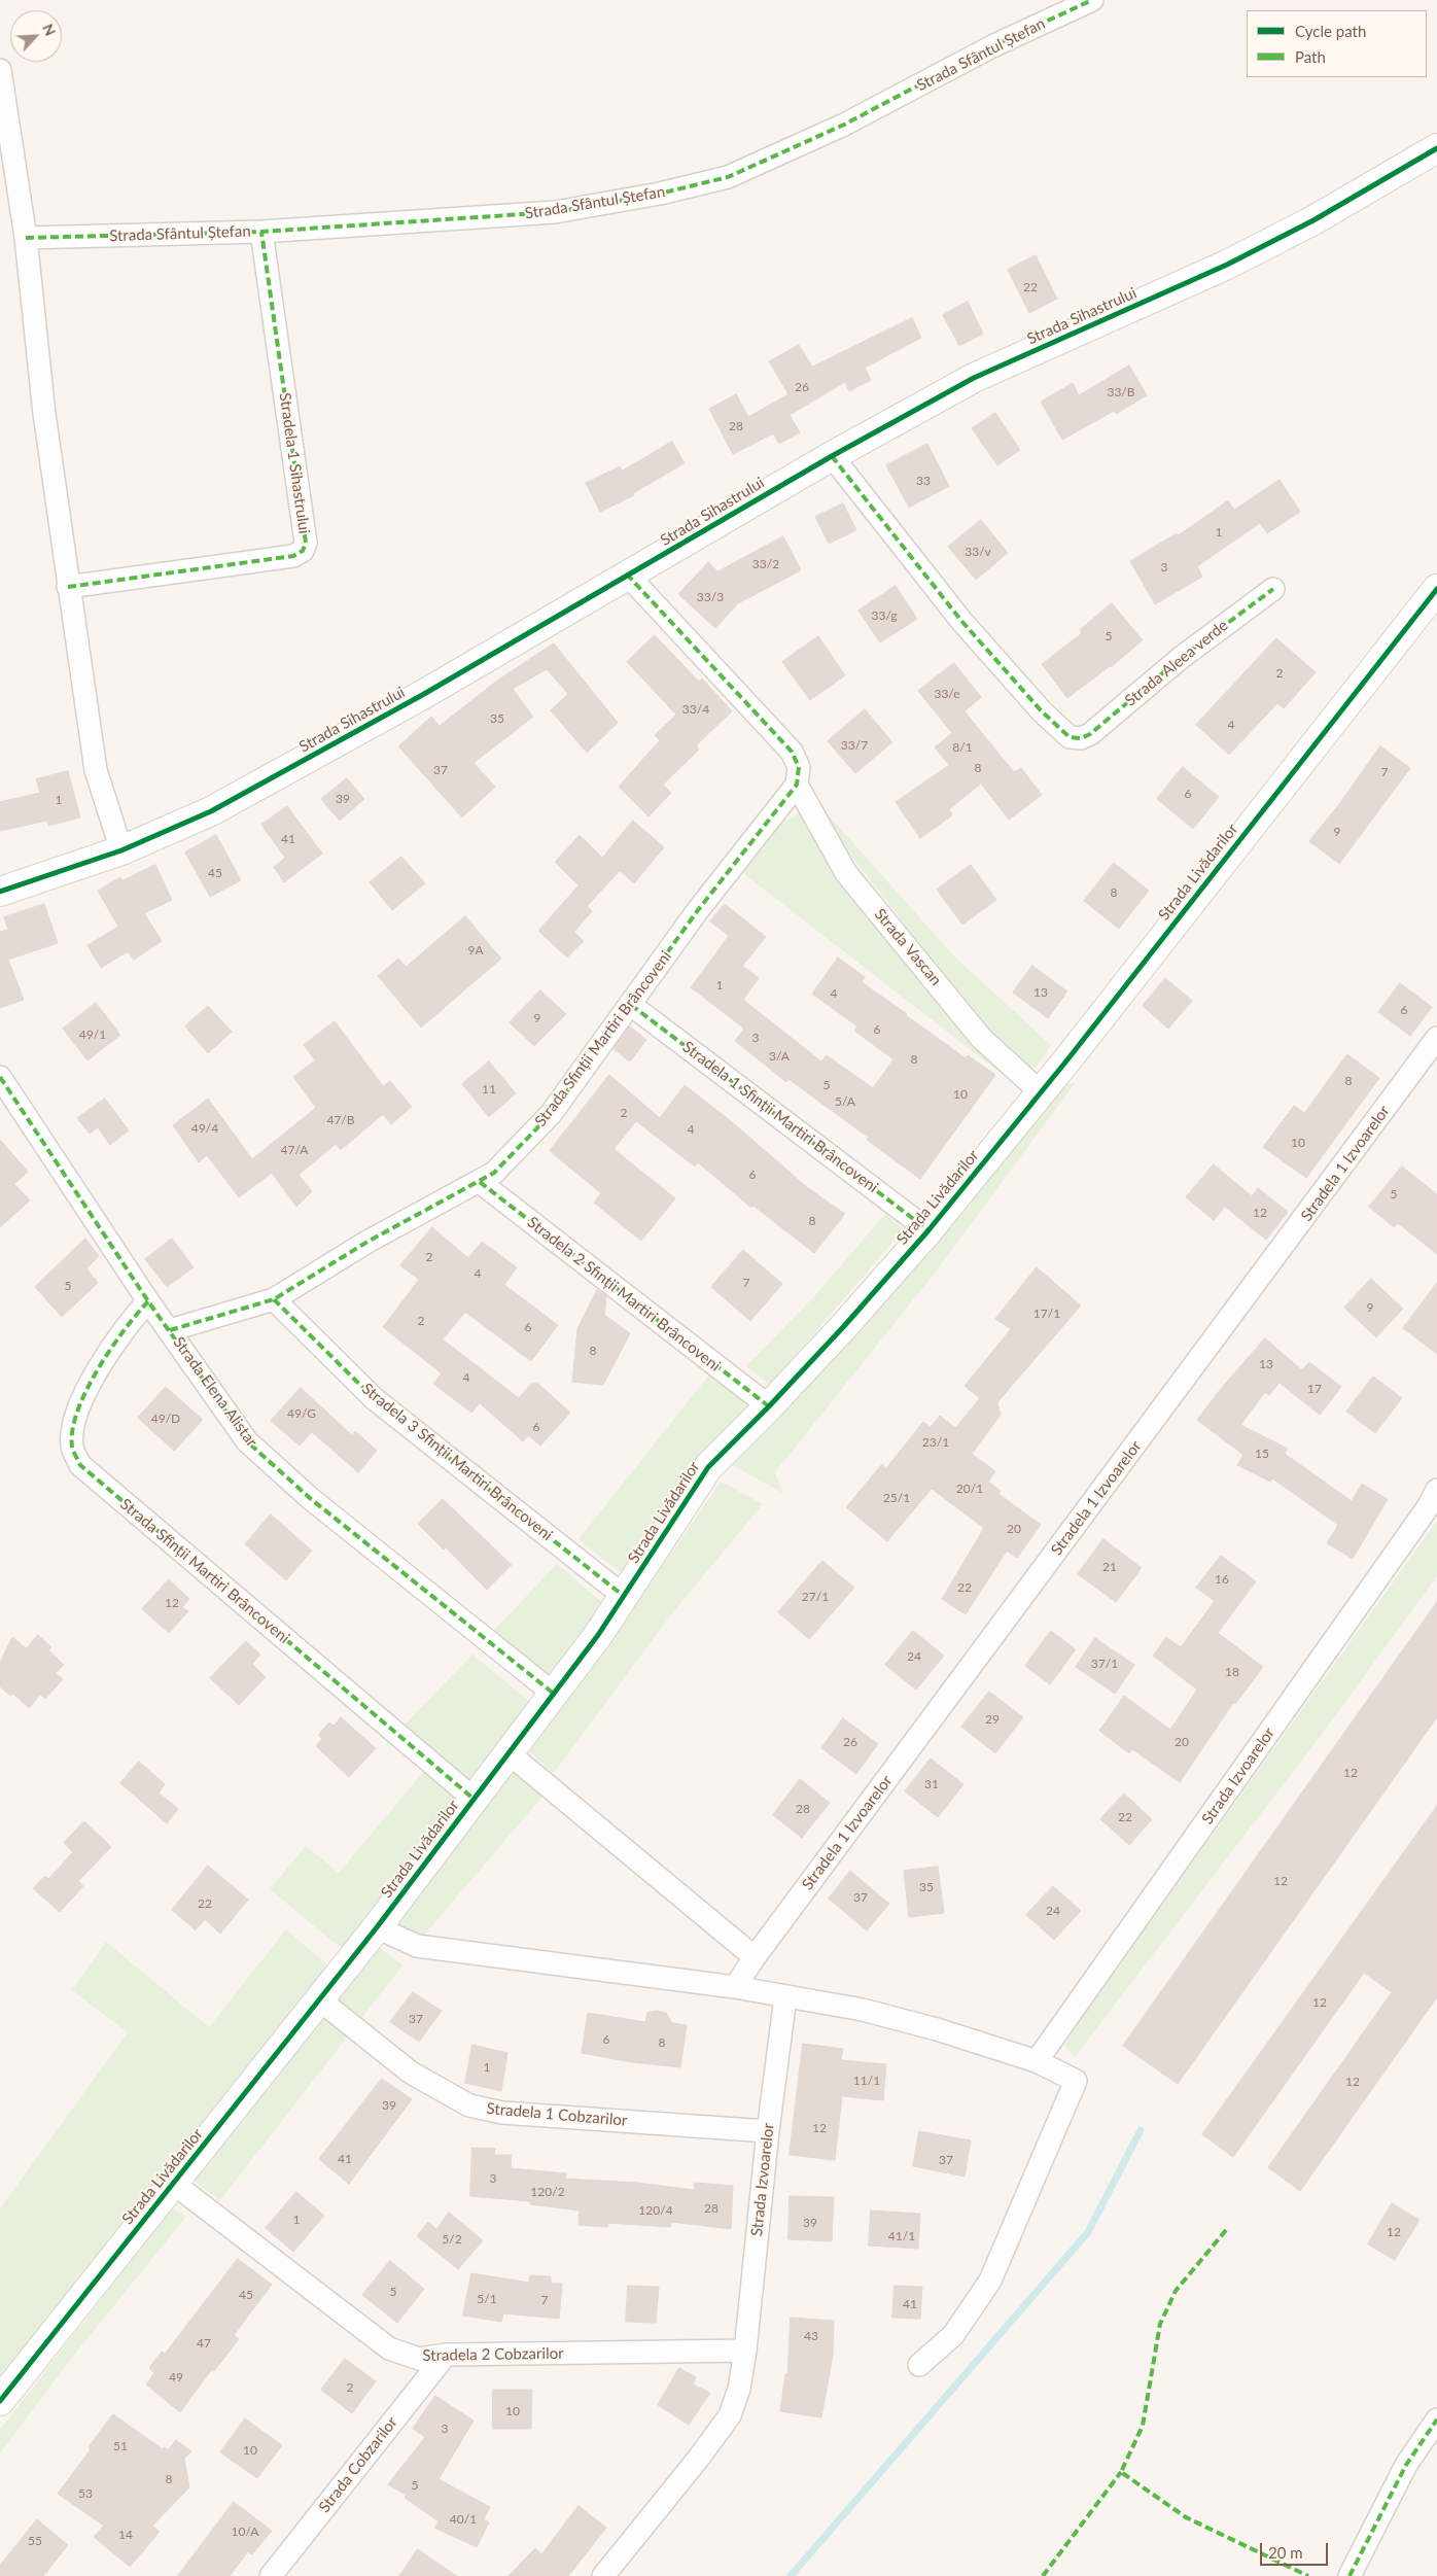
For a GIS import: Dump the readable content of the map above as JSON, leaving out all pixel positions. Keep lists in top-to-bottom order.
{
  "streets": {
    "street": [
      "Strada Sfântul Ștefan",
      "Strada Sihastrului",
      "Stradela 1 Sihastrului",
      "Strada Aleea verde",
      "Strada Livădarilor",
      "Strada Vascan",
      "Strada Sfinții Martiri Brâncoveni",
      "Stradela 1 Sfinții Martiri Brâncoveni",
      "Stradela 1 Izvoarelor",
      "Stradela 2 Sfinții Martiri Brâncoveni",
      "Strada Elena Alistar",
      "Stradela 3 Sfinții Martiri Brâncoveni",
      "Strada Sfînții Martiri Brâncoveni",
      "Strada Izvoarelor",
      "Stradela 1 Cobzarilor",
      "Stradela 2 Cobzarilor",
      "Strada Cobzarilor"
    ]
  },
  "crossings": [
    ["Strada Sfântul Ștefan", "Stradela 1 Sihastrului"],
    ["Strada Sihastrului", "Strada Aleea verde"],
    ["Strada Livădarilor", "Strada Vascan"],
    ["Strada Livădarilor", "Stradela 1 Sfinții Martiri Brâncoveni"],
    ["Strada Livădarilor", "Stradela 2 Sfinții Martiri Brâncoveni"],
    ["Strada Livădarilor", "Strada Elena Alistar"],
    ["Strada Livădarilor", "Stradela 3 Sfinții Martiri Brâncoveni"],
    ["Strada Livădarilor", "Strada Sfînții Martiri Brâncoveni"],
    ["Strada Livădarilor", "Stradela 1 Cobzarilor"],
    ["Strada Livădarilor", "Stradela 2 Cobzarilor"],
    ["Strada Vascan", "Strada Sfinții Martiri Brâncoveni"],
    ["Strada Sfinții Martiri Brâncoveni", "Stradela 1 Sfinții Martiri Brâncoveni"],
    ["Strada Sfinții Martiri Brâncoveni", "Stradela 2 Sfinții Martiri Brâncoveni"],
    ["Strada Sfinții Martiri Brâncoveni", "Strada Elena Alistar"],
    ["Strada Sfinții Martiri Brâncoveni", "Stradela 3 Sfinții Martiri Brâncoveni"],
    ["Strada Elena Alistar", "Strada Sfînții Martiri Brâncoveni"],
    ["Strada Izvoarelor", "Stradela 1 Cobzarilor"],
    ["Strada Izvoarelor", "Stradela 2 Cobzarilor"],
    ["Stradela 2 Cobzarilor", "Strada Cobzarilor"]
  ],
  "house_numbers": [
    "22",
    "26",
    "33/B",
    "28",
    "33",
    "1",
    "33/v",
    "33/2",
    "3",
    "33/3",
    "33/g",
    "5",
    "2",
    "33/e",
    "33/4",
    "35",
    "4",
    "33/7",
    "8/1",
    "8",
    "37",
    "7",
    "6",
    "39",
    "1",
    "9",
    "41",
    "45",
    "8",
    "9A",
    "1",
    "13",
    "4",
    "6",
    "9",
    "6",
    "49/1",
    "3",
    "3/A",
    "8",
    "8",
    "5",
    "11",
    "10",
    "5/A",
    "2",
    "47/B",
    "49/4",
    "4",
    "10",
    "47/A",
    "6",
    "5",
    "12",
    "8",
    "2",
    "4",
    "7",
    "5",
    "9",
    "17/1",
    "2",
    "6",
    "8",
    "13",
    "4",
    "17",
    "49/G",
    "49/D",
    "6",
    "23/1",
    "15",
    "20/1",
    "25/1",
    "20",
    "21",
    "16",
    "22",
    "27/1",
    "12",
    "24",
    "37/1",
    "18",
    "29",
    "26",
    "20",
    "12",
    "31",
    "28",
    "22",
    "12",
    "35",
    "37",
    "22",
    "24",
    "12",
    "37",
    "6",
    "8",
    "1",
    "11/1",
    "12",
    "39",
    "12",
    "41",
    "37",
    "3",
    "120/2",
    "28",
    "120/4",
    "1",
    "39",
    "12",
    "41/1",
    "5/2",
    "5",
    "45",
    "5/1",
    "7",
    "41",
    "43",
    "47",
    "49",
    "2",
    "10",
    "3",
    "51",
    "10",
    "8",
    "5",
    "53",
    "40/1",
    "10/A",
    "14",
    "55"
  ],
  "legend": ["Cycle path", "Path"],
  "scale_bar": "20 m",
  "north": "top right"
}
